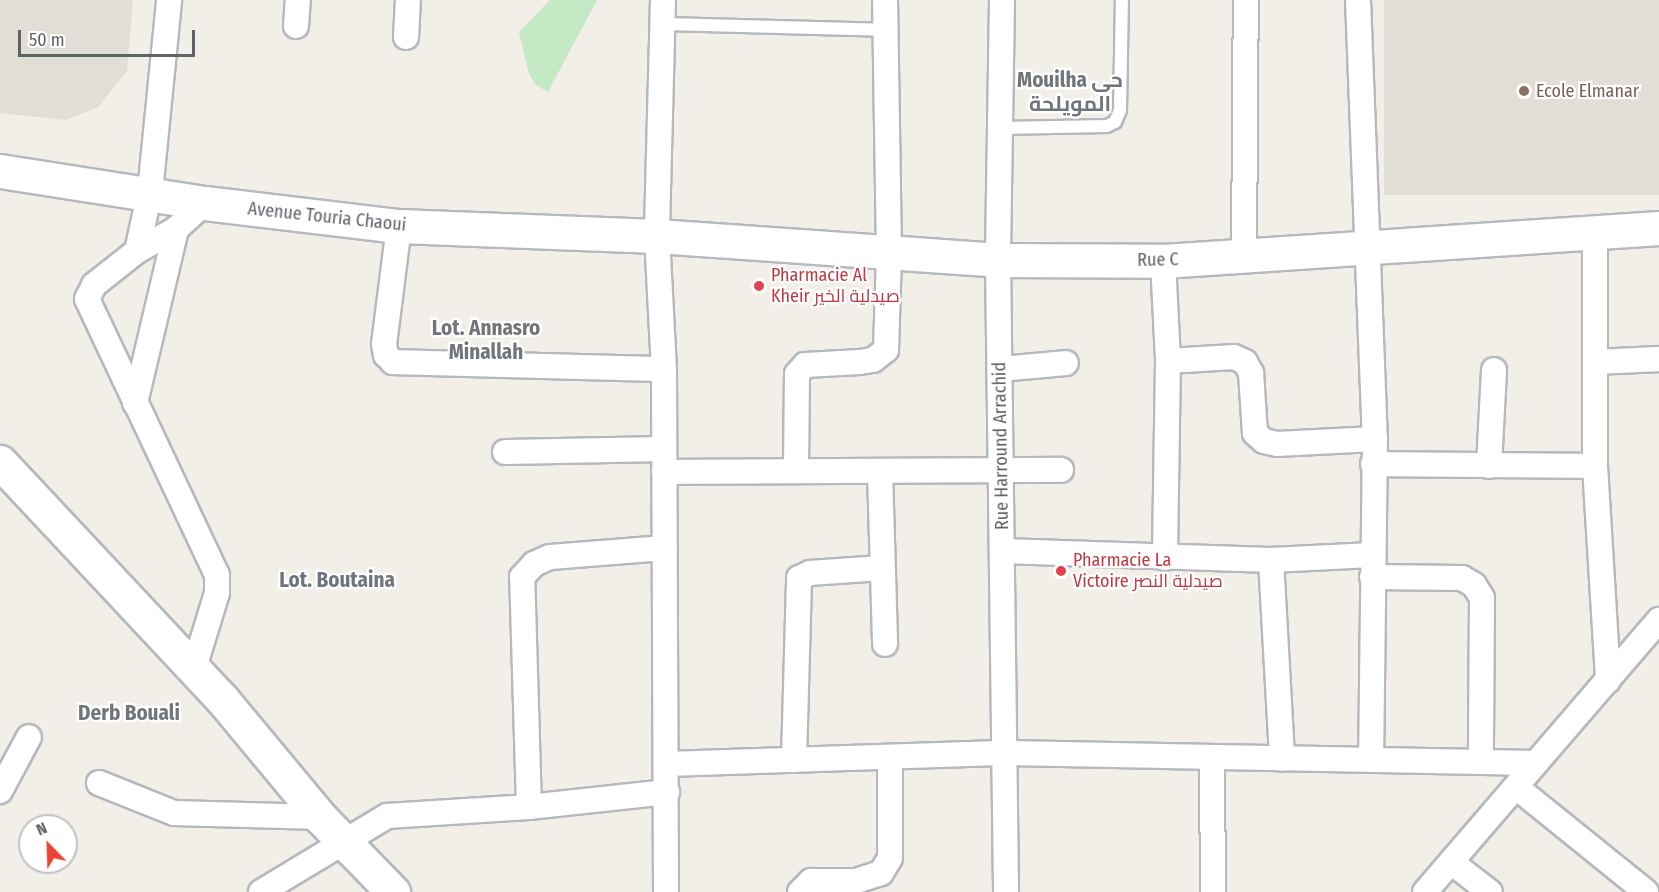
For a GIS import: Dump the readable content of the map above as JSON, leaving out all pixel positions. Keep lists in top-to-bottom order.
{
  "streets": {
    "street": ["Avenue Touria Chaoui", "Rue C", "Rue Harround Arrachid"]
  },
  "crossings": [
    ["Avenue Touria Chaoui", "Rue C"],
    ["Rue C", "Rue Harround Arrachid"]
  ],
  "districts": [
    "Mouilha حي المويلحة",
    "Lot. Annasro Minallah",
    "Lot. Boutaina",
    "Derb Bouali"
  ],
  "places": ["Ecole Elmanar", "Pharmacie Al Kheir صيدلية الخير", "Pharmacie La Victoire صيدلية النصر"],
  "scale_bar": "50 m",
  "north": "top left"
}
